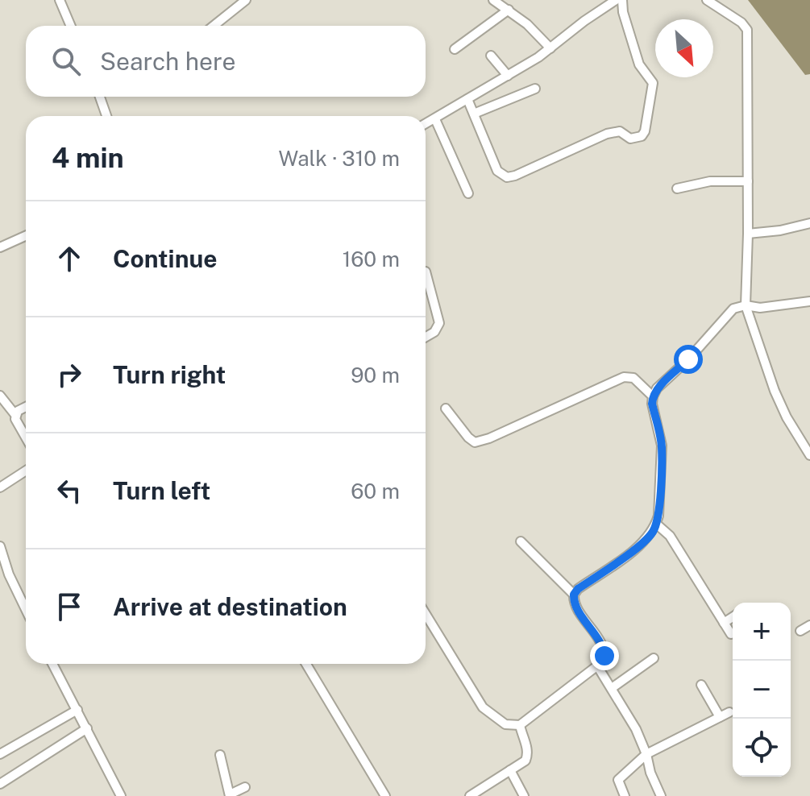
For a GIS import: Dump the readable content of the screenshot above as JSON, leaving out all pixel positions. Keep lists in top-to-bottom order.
{
  "north": "bottom right",
  "page": {
    "search": "Search here",
    "heading": ["4 min", "Walk · 310 m"],
    "list": [
      ["Continue", "160 m"],
      ["Turn right", "90 m"],
      ["Turn left", "60 m"],
      "Arrive at destination"
    ],
    "map_buttons": ["+", "−"]
  }
}
